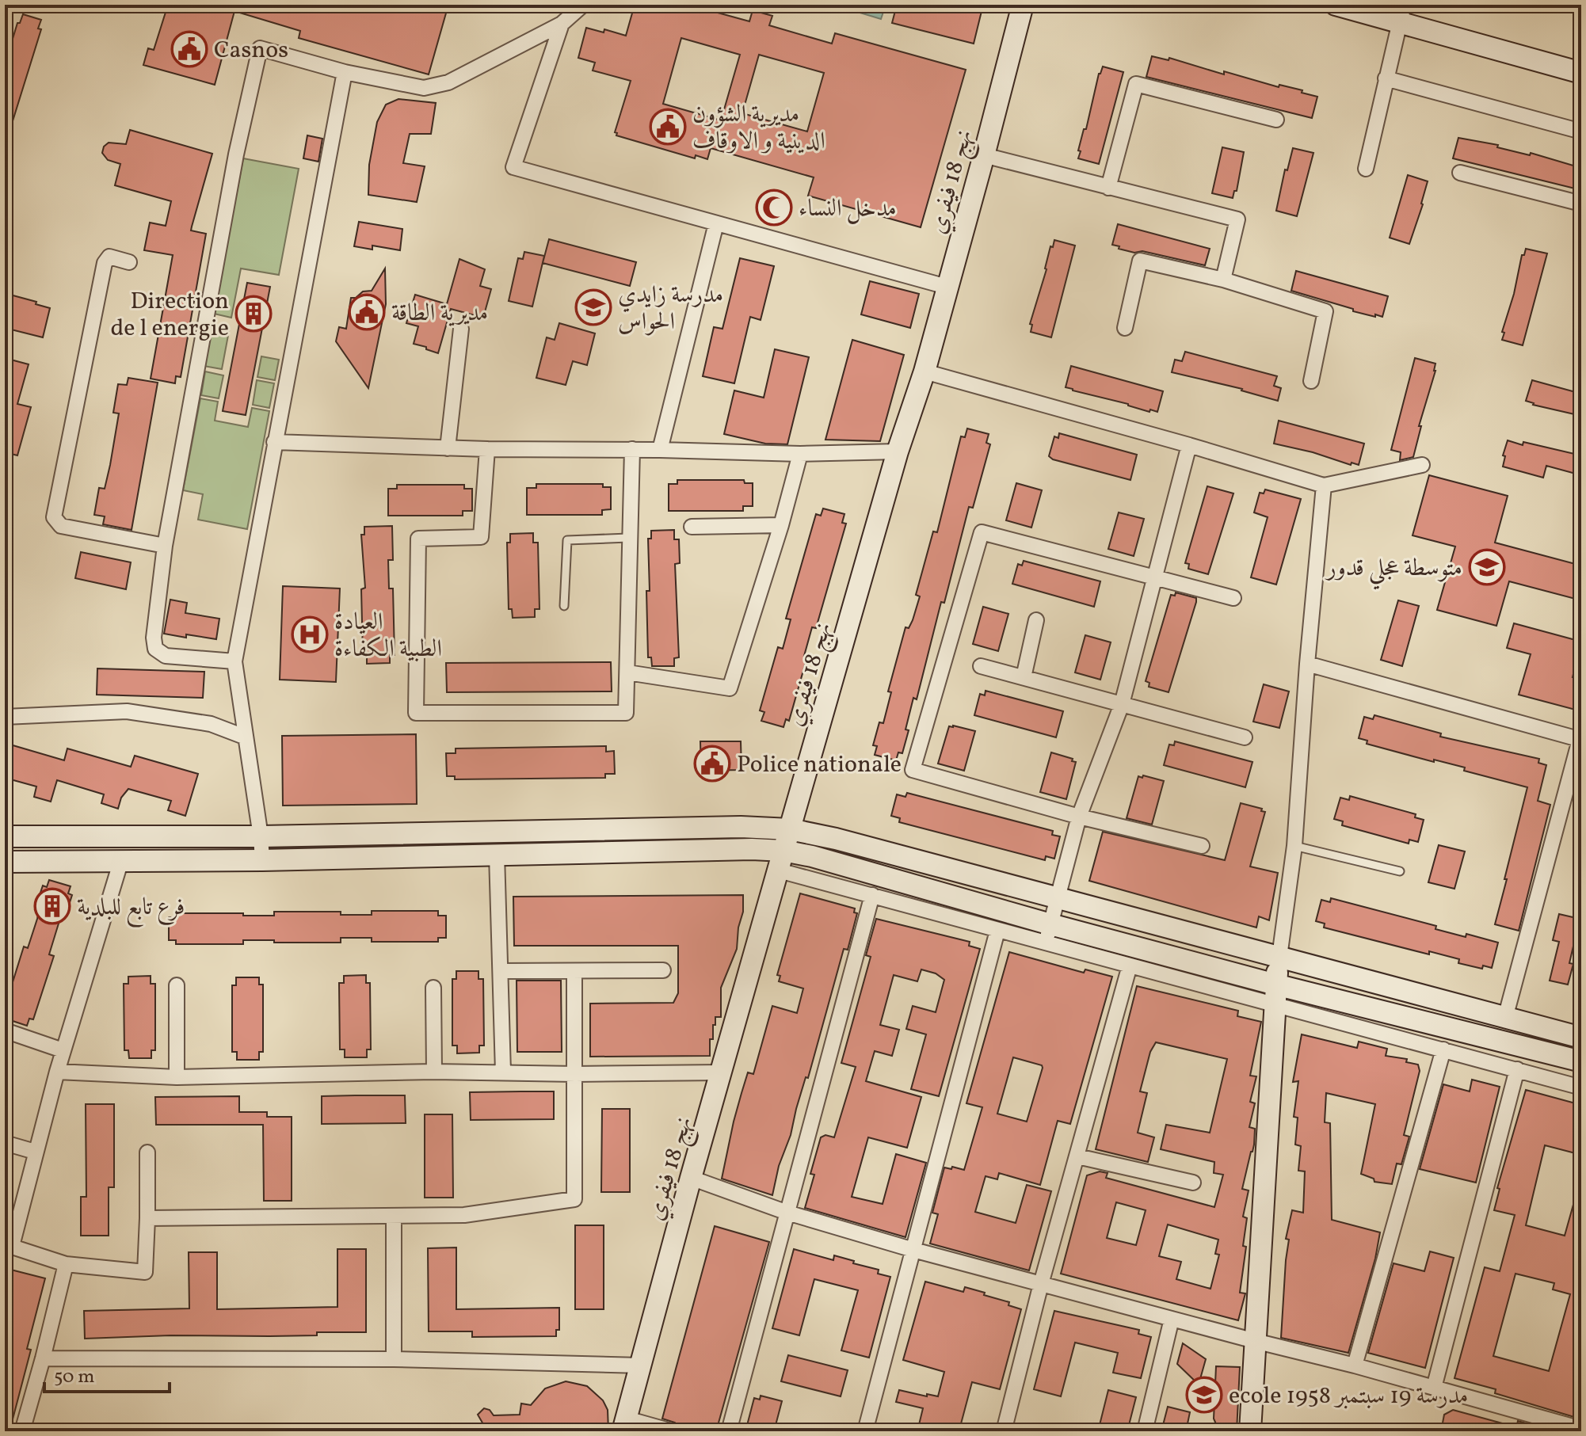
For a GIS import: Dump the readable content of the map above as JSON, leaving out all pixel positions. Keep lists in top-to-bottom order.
{
  "streets": {
    "main road": ["نهج 18 فيفري"]
  },
  "places": {
    "public building": [
      "Casnos",
      "مديرية الشؤون الدينية و الاوقاف",
      "مديرية الطاقة",
      "Police nationale"
    ],
    "mosque": ["مدخل النساء"],
    "school or university": ["مدرسة زايدي الحواس", "متوسطة عجلي قدور", "ecole مدرسة 19 سبتمبر 1958"],
    "building": ["Direction de l energie", "فرع تابع للبلدية"],
    "hospital": ["العيادة الطبية الكفاءة"]
  },
  "scale_bar": "50 m"
}
